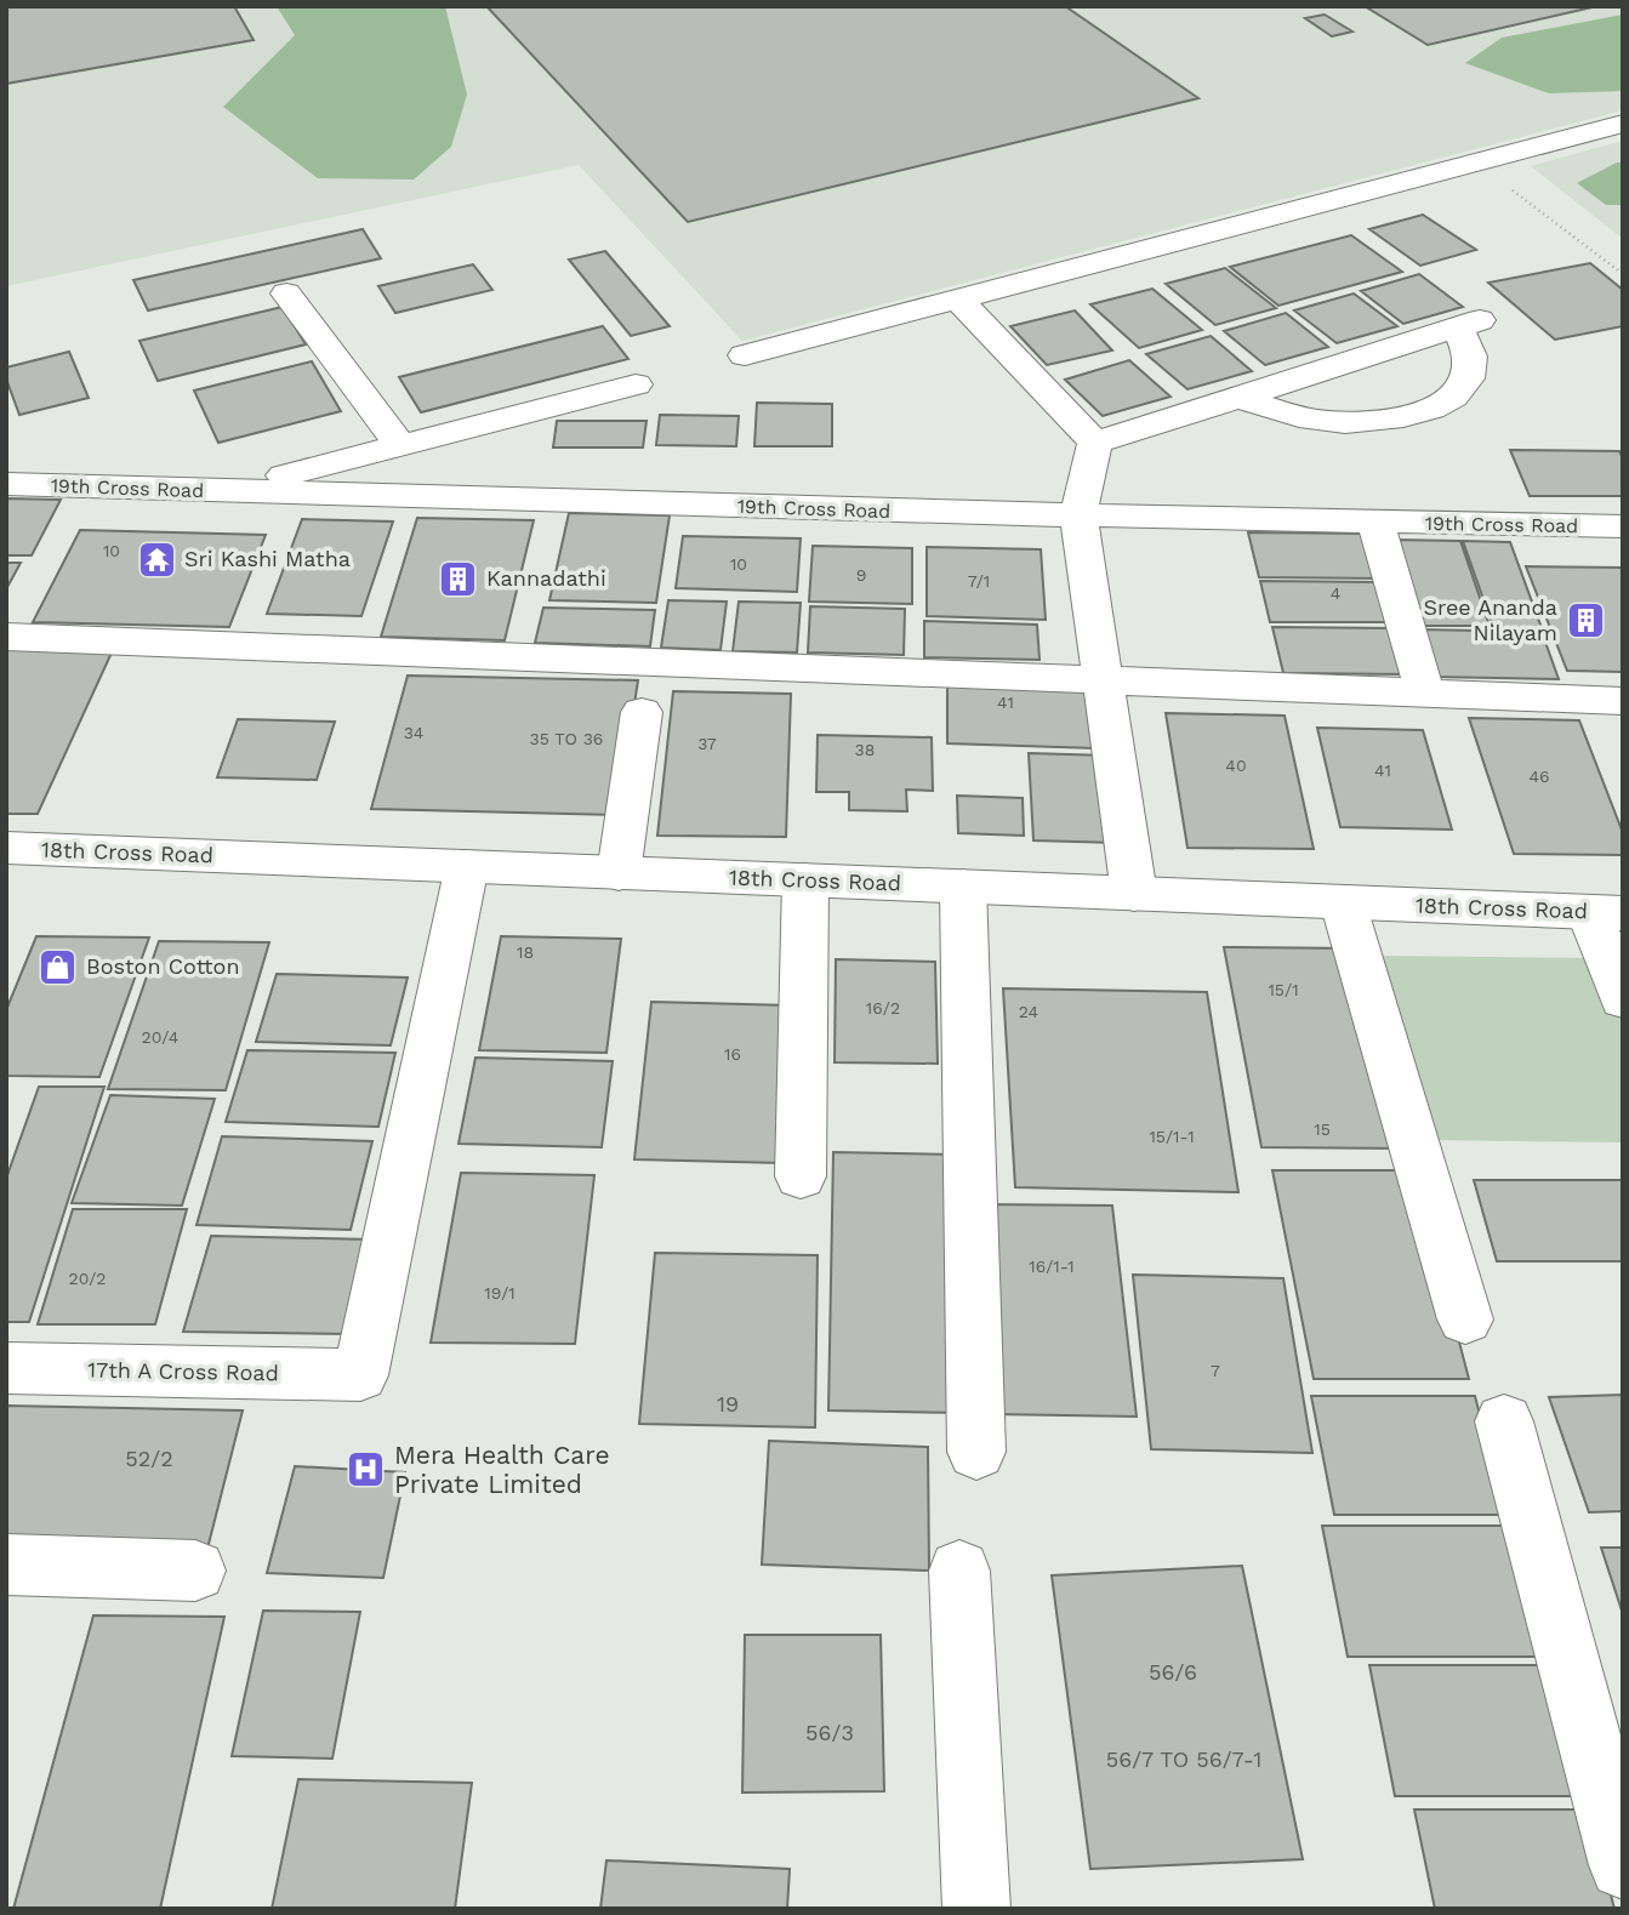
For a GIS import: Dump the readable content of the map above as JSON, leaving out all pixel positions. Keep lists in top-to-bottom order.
{
  "streets": {
    "street": ["19th Cross Road", "18th Cross Road", "17th A Cross Road"]
  },
  "crossings": [
    ["18th Cross Road", "17th A Cross Road"]
  ],
  "places": {
    "temple": ["Sri Kashi Matha"],
    "building": ["Kannadathi", "Sree Ananda Nilayam"],
    "shop": ["Boston Cotton"],
    "hospital": ["Mera Health Care Private Limited"]
  },
  "house_numbers": [
    "10",
    "10",
    "9",
    "7/1",
    "4",
    "41",
    "34",
    "35 TO 36",
    "37",
    "38",
    "40",
    "41",
    "46",
    "18",
    "15/1",
    "16/2",
    "24",
    "20/4",
    "16",
    "15",
    "15/1-1",
    "16/1-1",
    "20/2",
    "19/1",
    "7",
    "19",
    "52/2",
    "56/6",
    "56/3",
    "56/7 TO 56/7-1"
  ]
}
